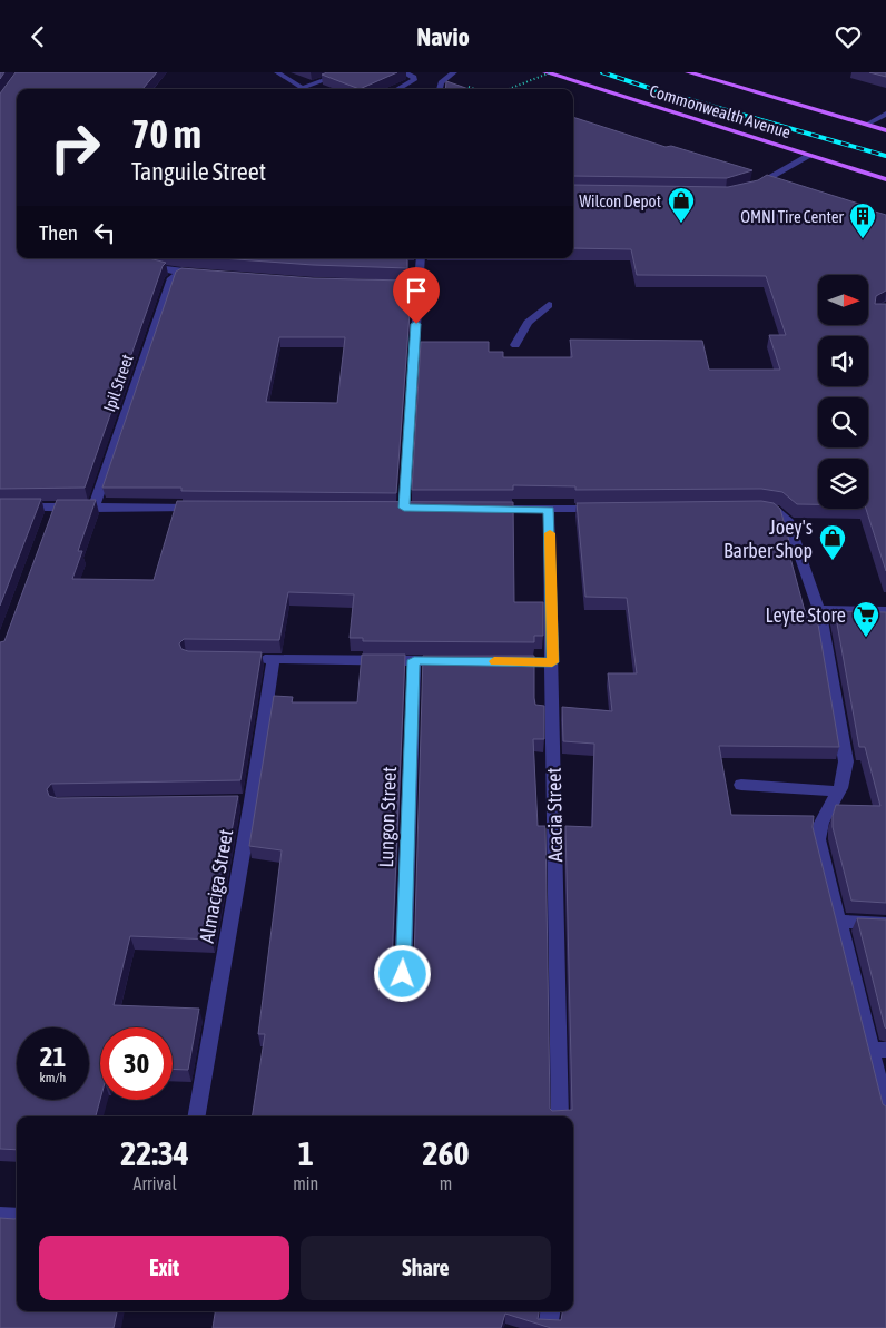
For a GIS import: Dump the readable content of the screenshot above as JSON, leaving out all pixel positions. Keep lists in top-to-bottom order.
{
  "streets": {
    "main road": ["Commonwealth Avenue"],
    "street": [
      "Ipil Street",
      "Acacia Street",
      "Lungon Street",
      "Almaciga Street"
    ]
  },
  "places": {
    "shop": ["Wilcon Depot", "Joey's Barber Shop"],
    "building": ["OMNI Tire Center"],
    "supermarket": ["Leyte Store"]
  },
  "north": "right",
  "page": {
    "header": "Navio",
    "turn": ["70 m", "Tanguile Street"],
    "then": "Then",
    "speed": "21 km/h",
    "limit": "30",
    "eta": [
      "22:34",
      "Arrival",
      "1",
      "min",
      "260",
      "m"
    ],
    "buttons": ["Exit", "Share"]
  }
}
